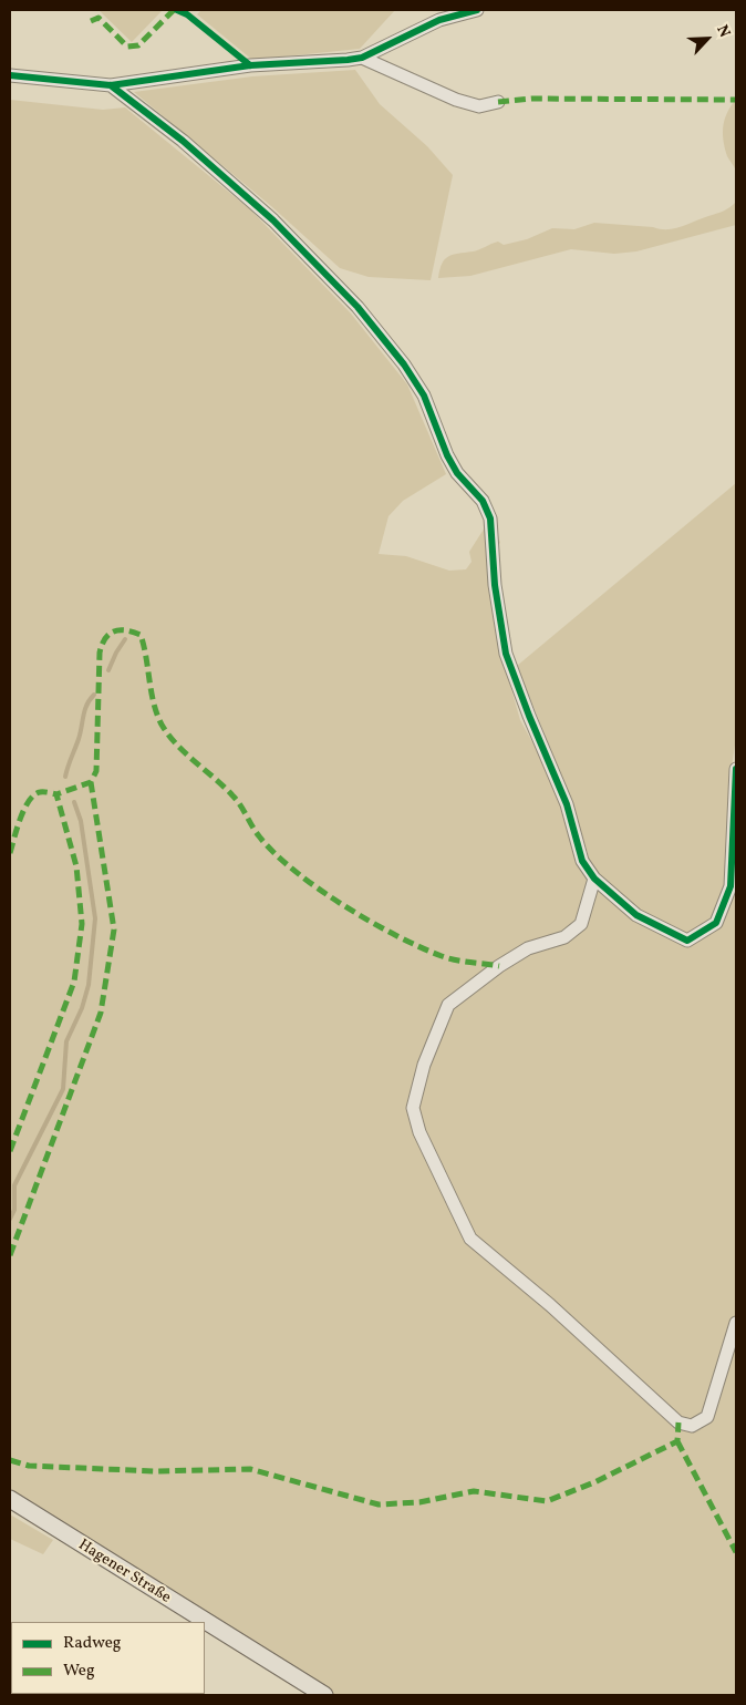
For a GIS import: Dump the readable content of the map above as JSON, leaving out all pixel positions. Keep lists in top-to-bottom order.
{
  "streets": {
    "main road": ["Hagener Straße"]
  },
  "legend": ["Radweg", "Weg"],
  "north": "top right"
}
